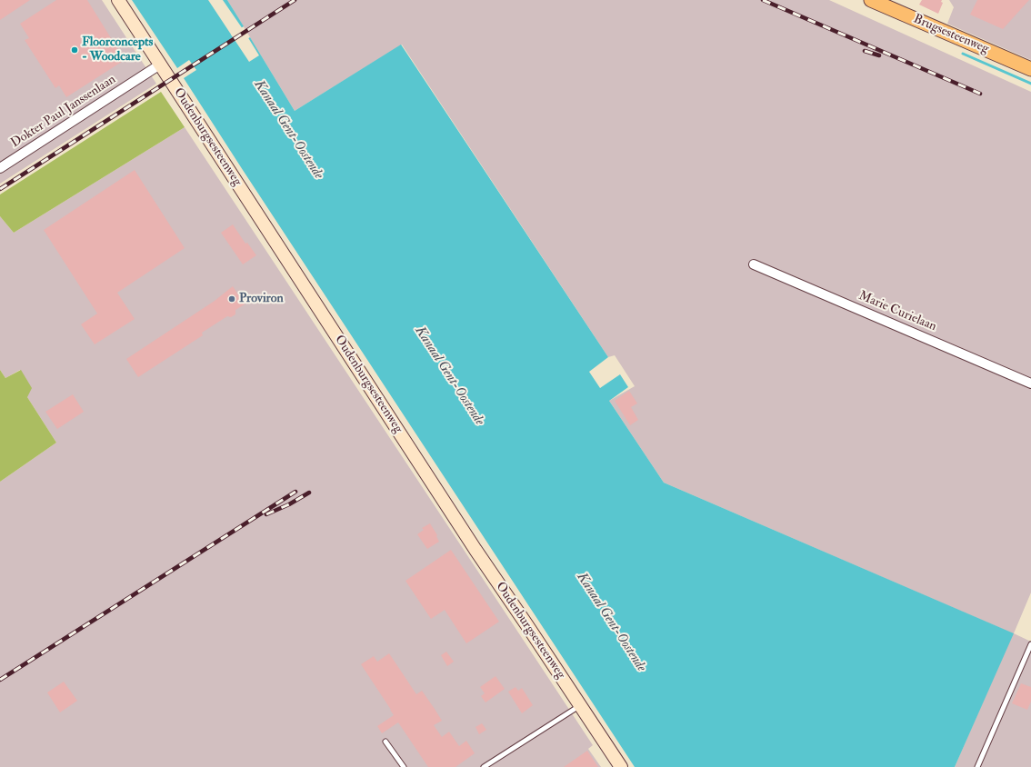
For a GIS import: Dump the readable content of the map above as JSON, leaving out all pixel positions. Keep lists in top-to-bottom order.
{
  "streets": {
    "main road": ["Brugsesteenweg"],
    "street": ["Dokter Paul Janssenlaan", "Oudenburgsesteenweg", "Marie Curielaan"]
  },
  "crossings": [
    ["Dokter Paul Janssenlaan", "Oudenburgsesteenweg"]
  ],
  "water": ["Kanaal Gent-Oostende"],
  "places": ["Floorconcepts - Woodcare", "Proviron"]
}
